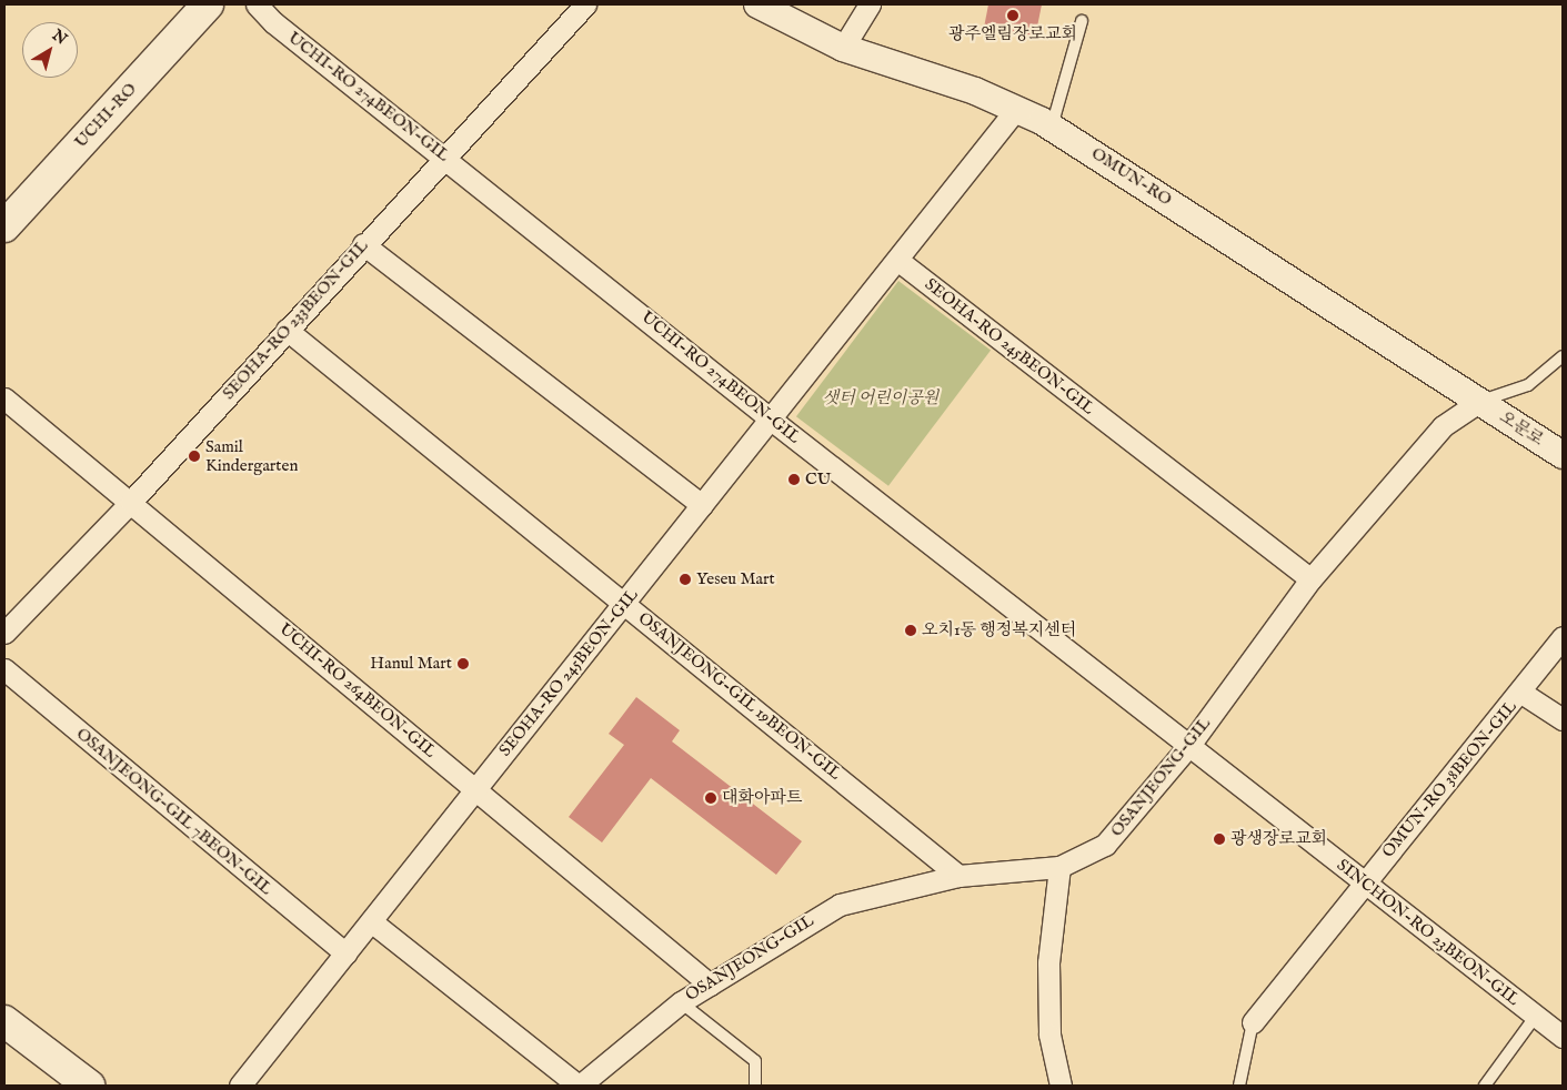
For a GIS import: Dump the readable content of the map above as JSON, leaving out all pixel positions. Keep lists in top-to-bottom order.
{
  "streets": {
    "main road": ["UCHI-RO"],
    "street": [
      "UCHI-RO 274BEON-GIL",
      "OMUN-RO",
      "SEOHA-RO 233BEON-GIL",
      "SEOHA-RO 245BEON-GIL",
      "오문로",
      "UCHI-RO 264BEON-GIL",
      "OSANJEONG-GIL 19BEON-GIL",
      "OSANJEONG-GIL",
      "OMUN-RO 38BEON-GIL",
      "OSANJEONG-GIL 7BEON-GIL",
      "SINCHON-RO 23BEON-GIL"
    ]
  },
  "crossings": [
    ["UCHI-RO 274BEON-GIL", "SEOHA-RO 233BEON-GIL"],
    ["UCHI-RO 274BEON-GIL", "SEOHA-RO 245BEON-GIL"],
    ["UCHI-RO 274BEON-GIL", "OSANJEONG-GIL"],
    ["UCHI-RO 274BEON-GIL", "SINCHON-RO 23BEON-GIL"],
    ["OMUN-RO", "SEOHA-RO 245BEON-GIL"],
    ["OMUN-RO", "오문로"],
    ["OMUN-RO", "OSANJEONG-GIL"],
    ["SEOHA-RO 233BEON-GIL", "UCHI-RO 264BEON-GIL"],
    ["SEOHA-RO 233BEON-GIL", "OSANJEONG-GIL 19BEON-GIL"],
    ["SEOHA-RO 245BEON-GIL", "UCHI-RO 264BEON-GIL"],
    ["SEOHA-RO 245BEON-GIL", "OSANJEONG-GIL 19BEON-GIL"],
    ["SEOHA-RO 245BEON-GIL", "OSANJEONG-GIL"],
    ["SEOHA-RO 245BEON-GIL", "OSANJEONG-GIL 7BEON-GIL"],
    ["오문로", "OSANJEONG-GIL"],
    ["UCHI-RO 264BEON-GIL", "OSANJEONG-GIL"],
    ["OSANJEONG-GIL 19BEON-GIL", "OSANJEONG-GIL"],
    ["OSANJEONG-GIL", "SINCHON-RO 23BEON-GIL"],
    ["OMUN-RO 38BEON-GIL", "SINCHON-RO 23BEON-GIL"]
  ],
  "parks": ["샛터 어린이공원"],
  "places": [
    "광주엘림장로교회",
    "Samil Kindergarten",
    "CU",
    "Yeseu Mart",
    "오치1동 행정복지센터",
    "Hanul Mart",
    "대화아파트",
    "광생장로교회"
  ],
  "north": "top right"
}
